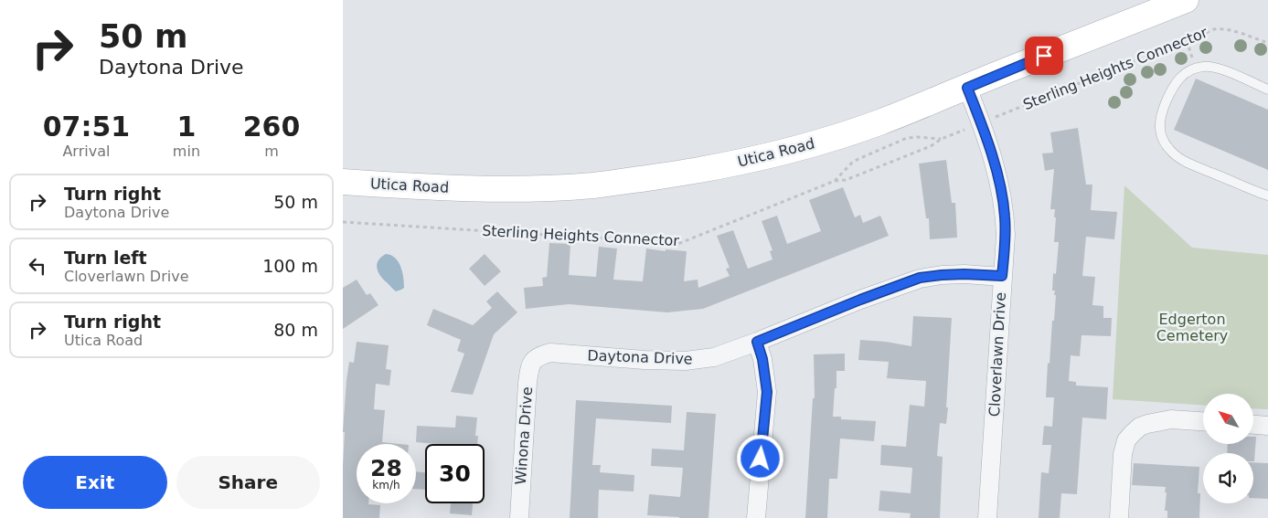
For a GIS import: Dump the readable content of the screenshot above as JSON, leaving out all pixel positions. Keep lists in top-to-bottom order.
{
  "streets": {
    "street": [
      "Utica Road",
      "Cloverlawn Drive",
      "Daytona Drive",
      "Winona Drive"
    ],
    "path": ["Sterling Heights Connector"]
  },
  "crossings": [
    ["Utica Road", "Cloverlawn Drive"],
    ["Cloverlawn Drive", "Daytona Drive"],
    ["Daytona Drive", "Winona Drive"]
  ],
  "parks": ["Edgerton Cemetery"],
  "north": "top left",
  "page": {
    "turn": ["50 m", "Daytona Drive"],
    "eta": [
      "07:51",
      "Arrival",
      "1",
      "min",
      "260",
      "m"
    ],
    "list": [
      {
        "name": "Turn right",
        "note": "Daytona Drive",
        "value": "50 m"
      },
      {
        "name": "Turn left",
        "note": "Cloverlawn Drive",
        "value": "100 m"
      },
      {
        "name": "Turn right",
        "note": "Utica Road",
        "value": "80 m"
      }
    ],
    "speed": "28 km/h",
    "limit": "30",
    "buttons": ["Exit", "Share"]
  }
}
